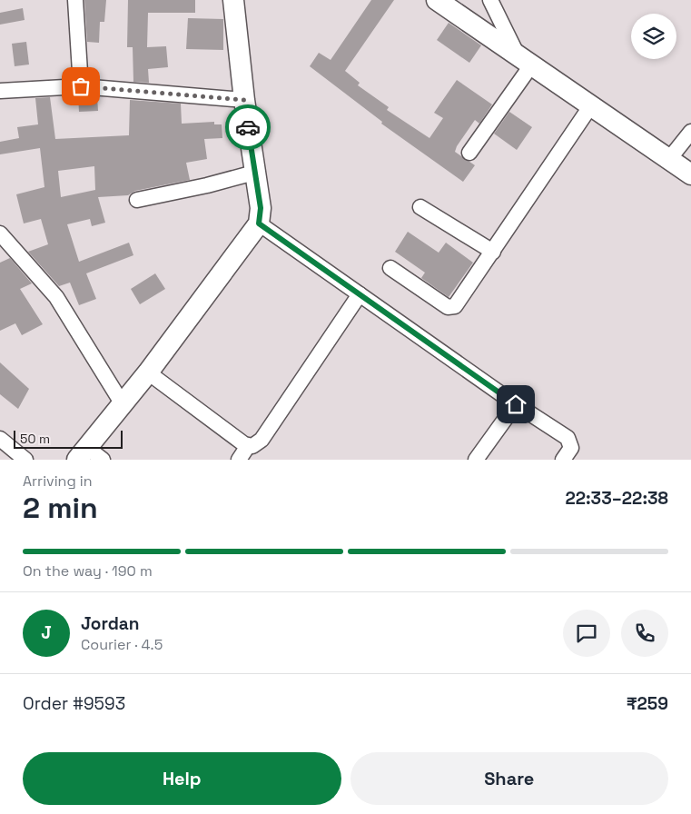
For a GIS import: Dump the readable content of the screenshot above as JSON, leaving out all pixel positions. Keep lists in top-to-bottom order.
{
  "scale_bar": "50 m",
  "page": {
    "scale": "50 m",
    "heading": ["2 min", "Arriving in", "22:33–22:38"],
    "panel": [
      "Jordan",
      "Courier · 4.5",
      "Order #9593",
      "₹259"
    ],
    "bar": "On the way · 190 m",
    "round": "J",
    "buttons": ["Help", "Share"]
  }
}
